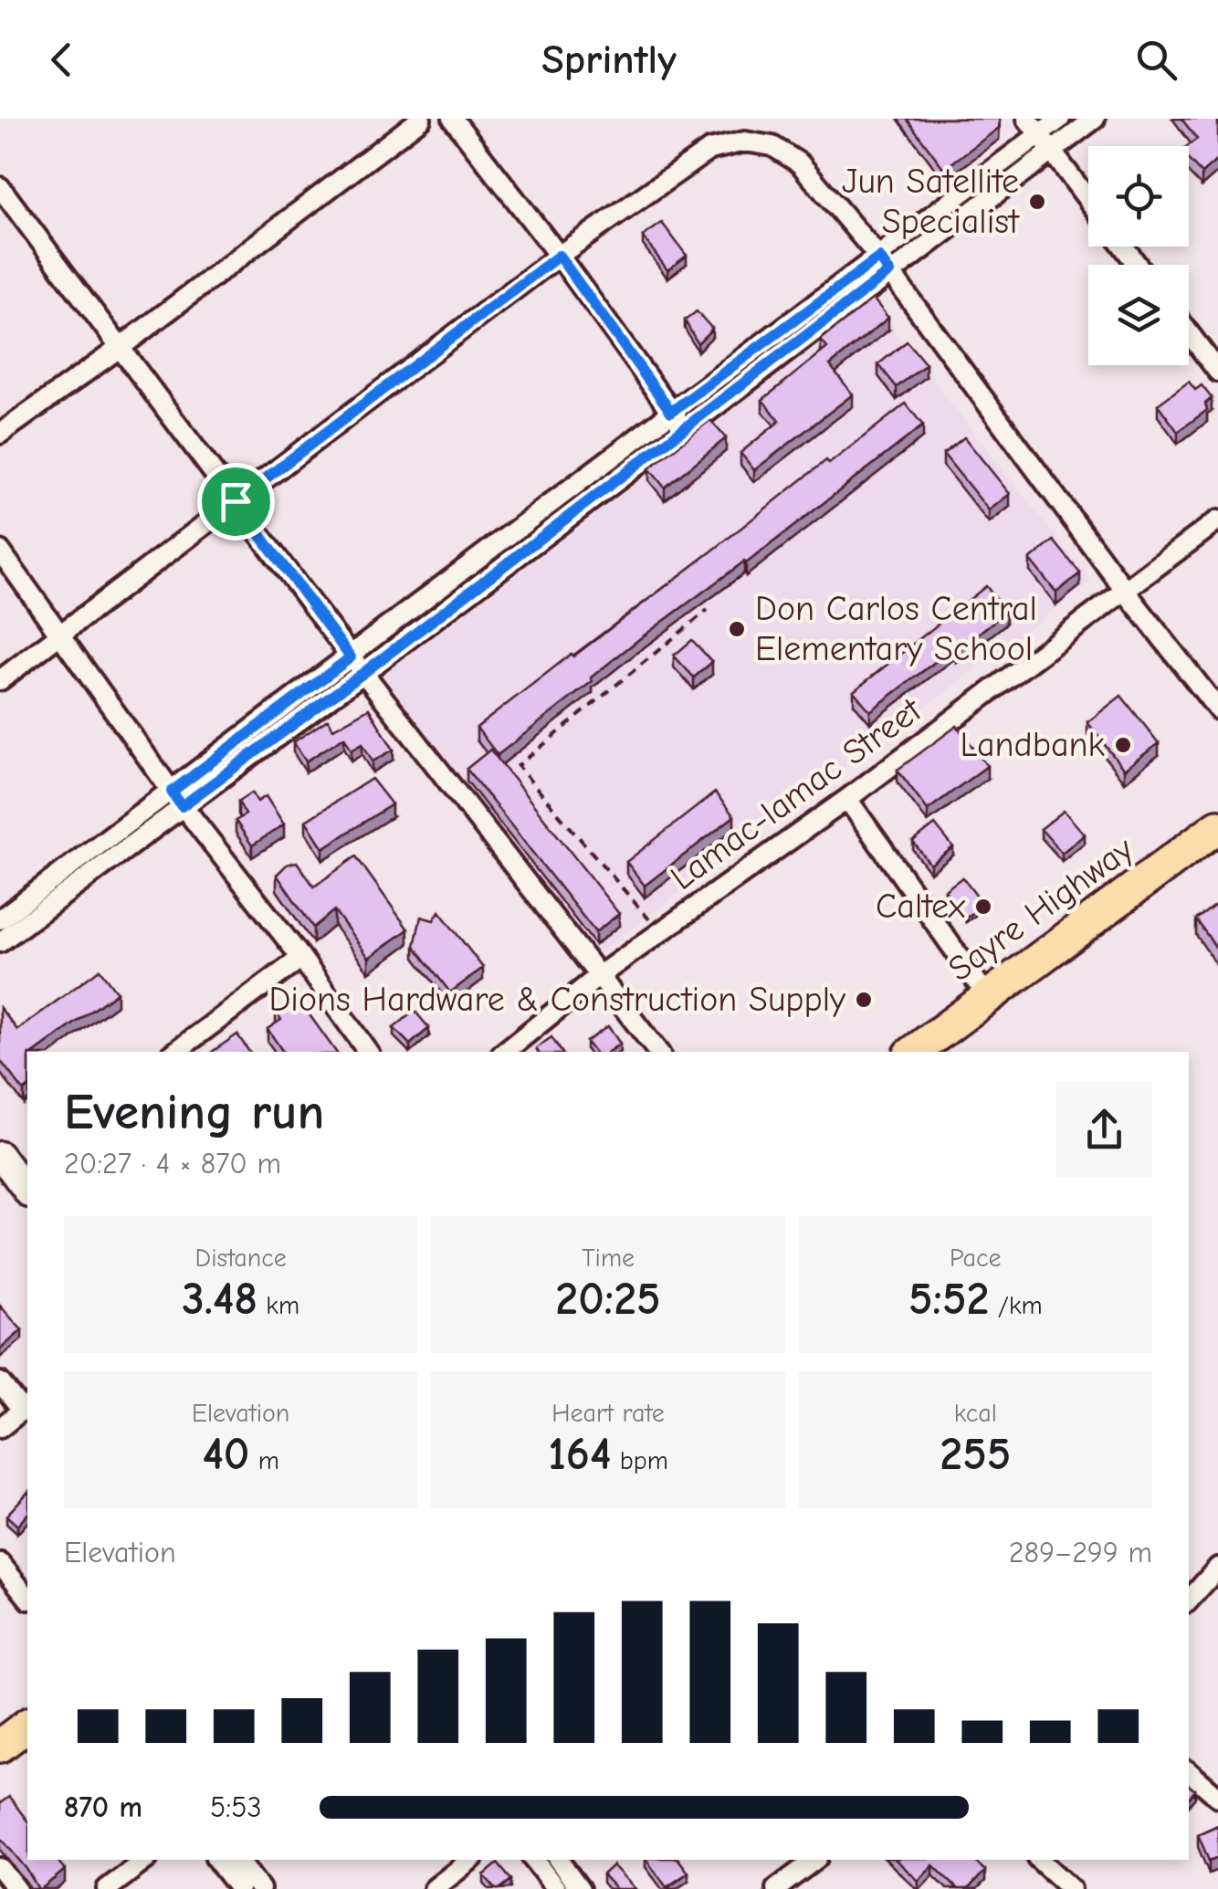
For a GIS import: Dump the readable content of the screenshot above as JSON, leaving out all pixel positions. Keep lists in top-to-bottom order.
{
  "streets": {
    "highway": ["Sayre Highway"],
    "street": ["Lamac-lamac Street"]
  },
  "places": [
    "Jun Satellite Specialist",
    "Don Carlos Central Elementary School",
    "Landbank",
    "Caltex",
    "Dions Hardware & Construction Supply"
  ],
  "page": {
    "header": "Sprintly",
    "heading": ["Evening run", "20:27 · 4 × 870 m"],
    "stats": [
      ["Distance", "3.48 km"],
      ["Time", "20:25"],
      ["Pace", "5:52 /km"],
      ["Elevation", "40 m"],
      ["Heart rate", "164 bpm"],
      ["kcal", "255"]
    ],
    "chart": ["Elevation", "289–299 m"],
    "list": [
      {
        "name": "870 m",
        "note": "5:53"
      }
    ]
  }
}
